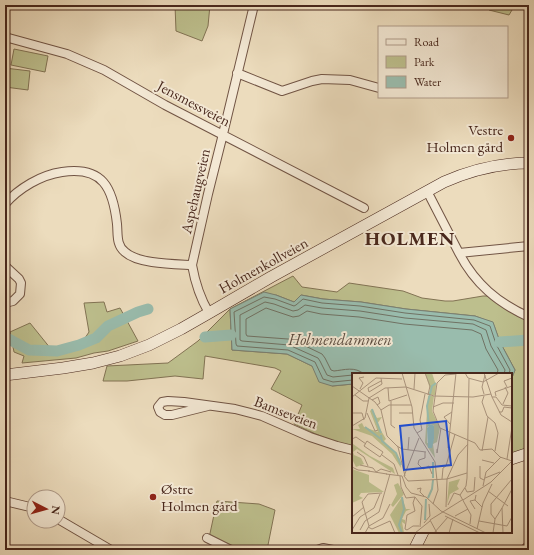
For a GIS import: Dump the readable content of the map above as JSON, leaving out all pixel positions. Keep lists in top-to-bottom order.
{
  "streets": {
    "main road": ["Holmenkollveien"],
    "street": ["Jensmessveien", "Aspehaugveien", "Bamseveien"]
  },
  "crossings": [
    ["Jensmessveien", "Aspehaugveien"],
    ["Aspehaugveien", "Holmenkollveien"]
  ],
  "districts": ["HOLMEN"],
  "water": ["Holmendammen"],
  "places": ["Vestre Holmen gård", "Østre Holmen gård"],
  "legend": ["Road", "Park", "Water"],
  "north": "right"
}
